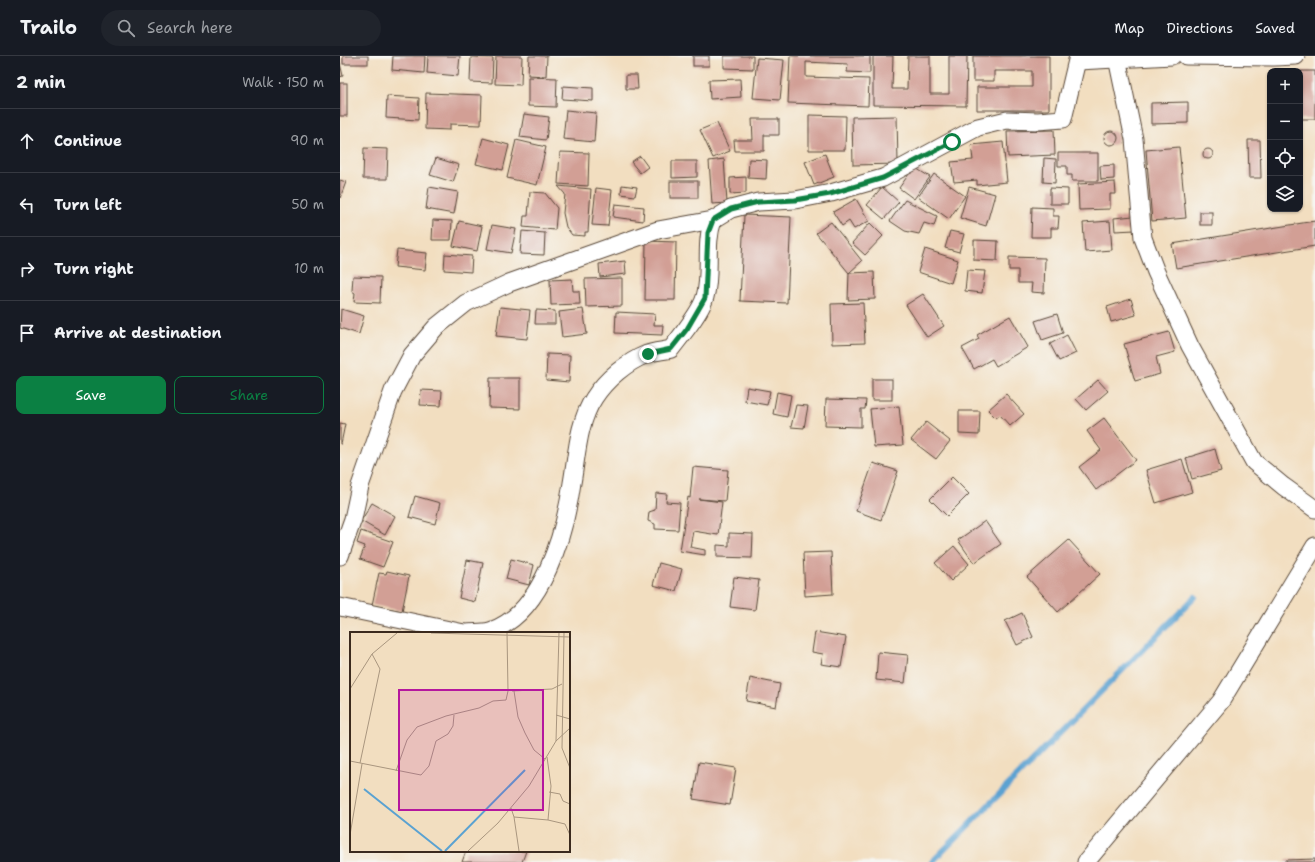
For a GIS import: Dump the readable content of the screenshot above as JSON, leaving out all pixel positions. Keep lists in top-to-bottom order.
{
  "page": {
    "header": "Trailo",
    "search": "Search here",
    "nav": ["Map", "Directions", "Saved"],
    "heading": ["2 min", "Walk · 150 m"],
    "map_buttons": ["+", "−"],
    "list": [
      ["Continue", "90 m"],
      ["Turn left", "50 m"],
      ["Turn right", "10 m"],
      "Arrive at destination"
    ],
    "buttons": ["Save", "Share"]
  }
}
